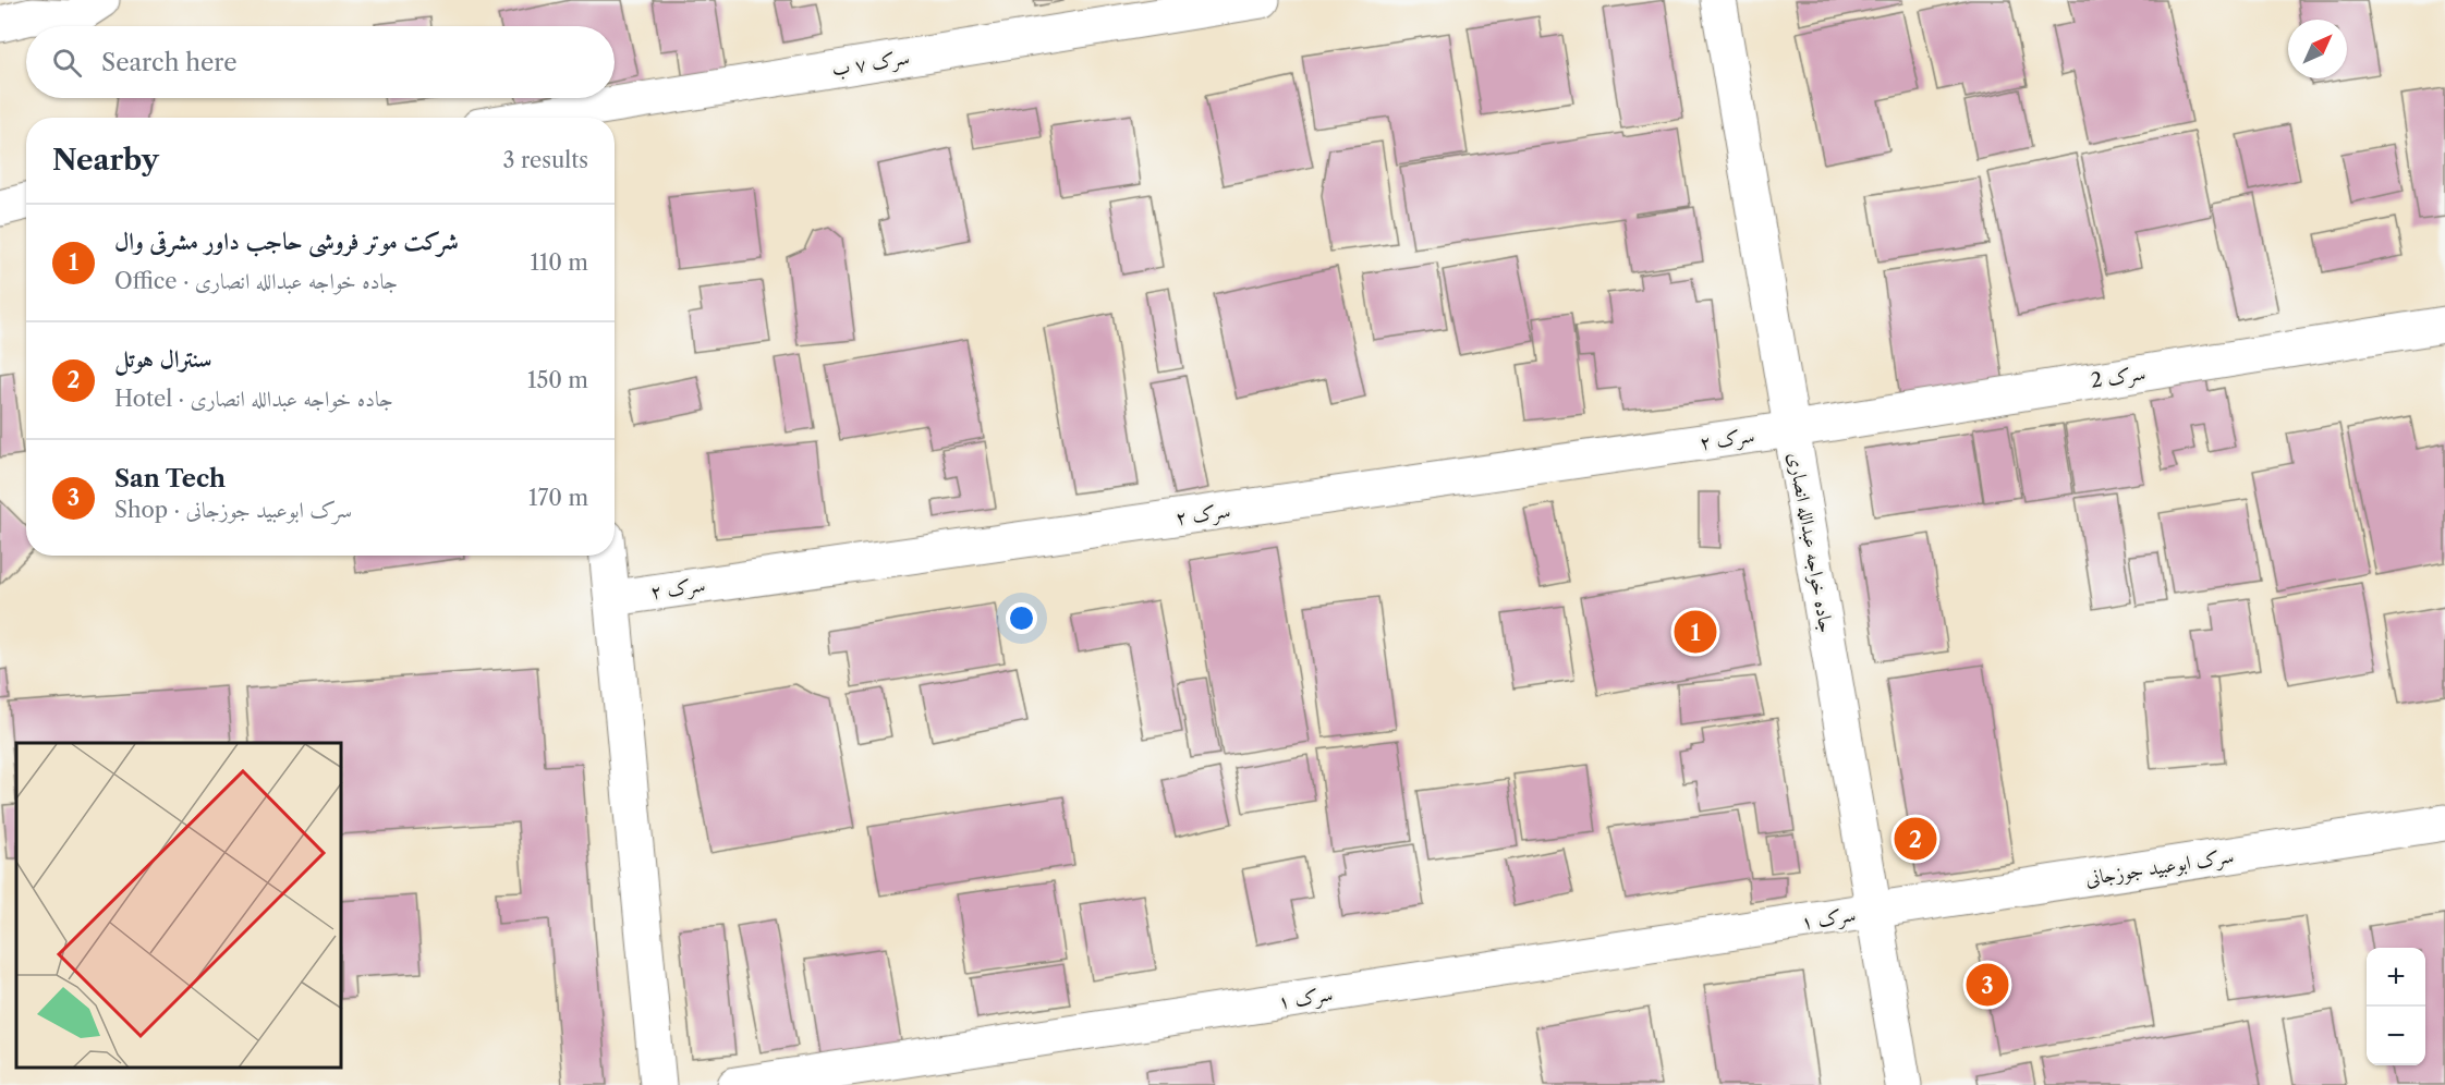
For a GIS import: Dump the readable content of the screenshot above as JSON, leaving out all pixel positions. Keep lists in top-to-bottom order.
{
  "streets": {
    "street": [
      "سرک ۷ ب",
      "سرک 2",
      "سرک ۲",
      "جاده خواجه عبدالله انصاری",
      "سرک ابوعبید جوزجانی",
      "سرک ۱"
    ]
  },
  "crossings": [
    ["سرک 2", "سرک ۲"],
    ["سرک 2", "جاده خواجه عبدالله انصاری"],
    ["سرک ۲", "جاده خواجه عبدالله انصاری"],
    ["جاده خواجه عبدالله انصاری", "سرک ابوعبید جوزجانی"],
    ["جاده خواجه عبدالله انصاری", "سرک ۱"],
    ["سرک ابوعبید جوزجانی", "سرک ۱"]
  ],
  "north": "top right",
  "page": {
    "search": "Search here",
    "heading": ["Nearby", "3 results"],
    "list": [
      {
        "mark": "1",
        "name": "شرکت موتر فروشی حاجب داور مشرقی وال",
        "note": "Office · جاده خواجه عبدالله انصاری",
        "value": "110 m"
      },
      {
        "mark": "2",
        "name": "سنترال هوتل",
        "note": "Hotel · جاده خواجه عبدالله انصاری",
        "value": "150 m"
      },
      {
        "mark": "3",
        "name": "San Tech",
        "note": "Shop · سرک ابوعبید جوزجانی",
        "value": "170 m"
      }
    ],
    "pins": ["1", "2", "3"],
    "map_buttons": ["+", "−"]
  }
}
